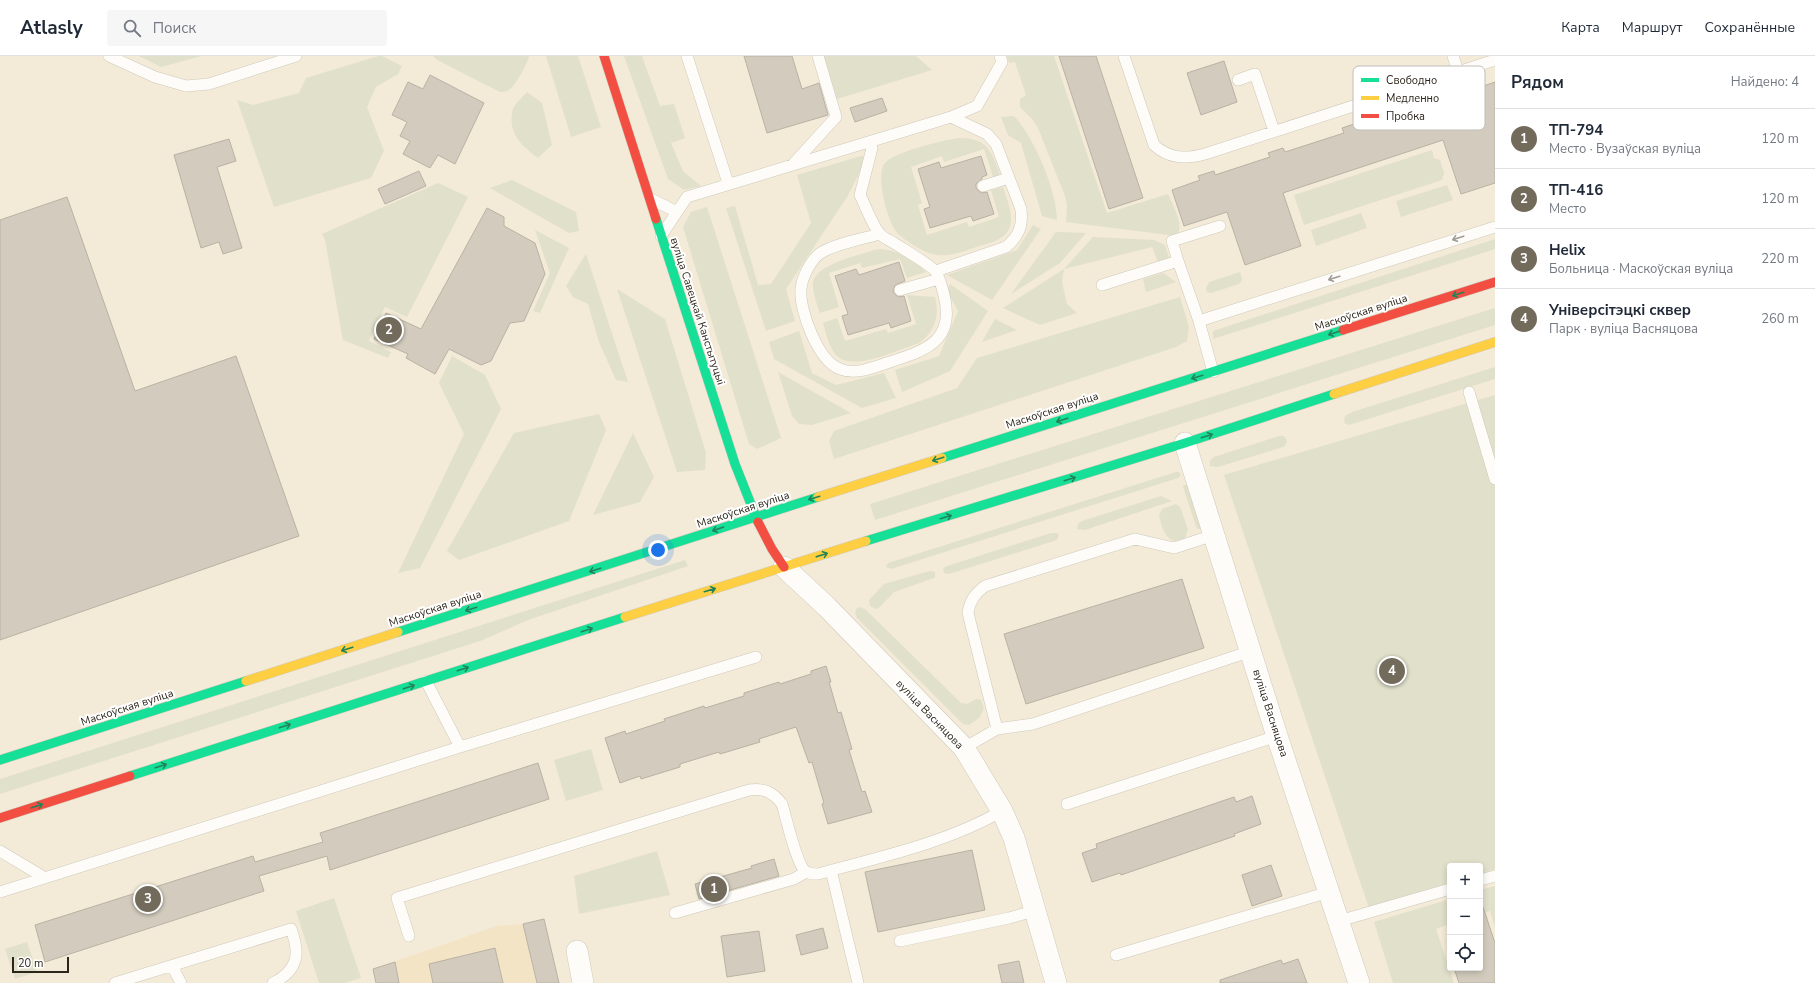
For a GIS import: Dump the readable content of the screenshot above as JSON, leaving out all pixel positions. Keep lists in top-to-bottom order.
{
  "streets": {
    "main road": ["вуліца Савецкай Канстытуцыі", "Маскоўская вуліца"],
    "street": ["вуліца Васняцова"]
  },
  "crossings": [
    ["вуліца Савецкай Канстытуцыі", "Маскоўская вуліца"],
    ["вуліца Савецкай Канстытуцыі", "вуліца Васняцова"]
  ],
  "legend": ["Свободно", "Медленно", "Пробка"],
  "scale_bar": "20 m",
  "page": {
    "header": "Atlasly",
    "search": "Поиск",
    "nav": ["Карта", "Маршрут", "Сохранённые"],
    "heading": ["Рядом", "Найдено: 4"],
    "list": [
      {
        "mark": "1",
        "name": "ТП-794",
        "note": "Место · Вузаўская вуліца",
        "value": "120 m"
      },
      {
        "mark": "2",
        "name": "ТП-416",
        "note": "Место",
        "value": "120 m"
      },
      {
        "mark": "3",
        "name": "Helix",
        "note": "Больница · Маскоўская вуліца",
        "value": "220 m"
      },
      {
        "mark": "4",
        "name": "Універсітэцкі сквер",
        "note": "Парк · вуліца Васняцова",
        "value": "260 m"
      }
    ],
    "pins": [
      "2",
      "4",
      "1",
      "3"
    ],
    "map_buttons": ["+", "−"],
    "scale": "20 m"
  }
}
